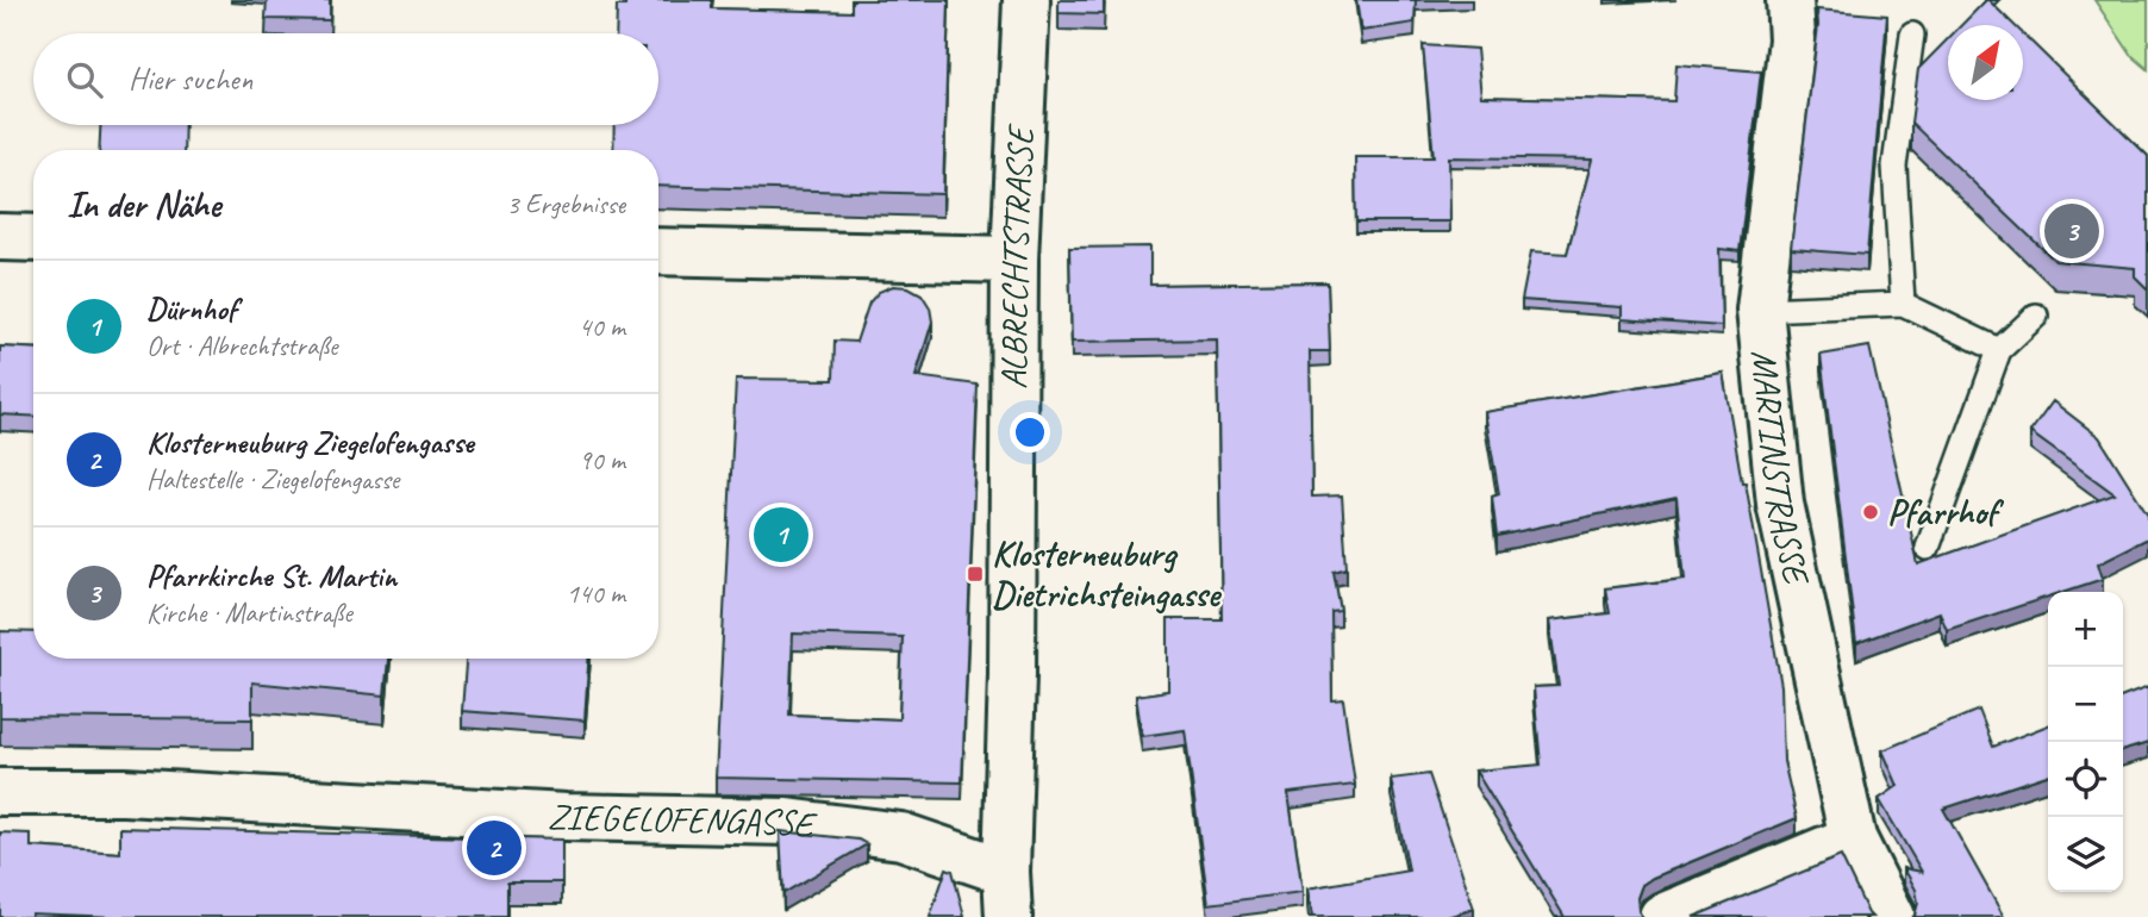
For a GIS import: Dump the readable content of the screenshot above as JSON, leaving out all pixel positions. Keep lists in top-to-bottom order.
{
  "streets": {
    "street": ["ALBRECHTSTRASSE", "MARTINSTRASSE", "ZIEGELOFENGASSE"]
  },
  "crossings": [
    ["ALBRECHTSTRASSE", "ZIEGELOFENGASSE"]
  ],
  "places": {
    "other": ["Pfarrhof"],
    "transit": ["Klosterneuburg Dietrichsteingasse"]
  },
  "north": "top right",
  "page": {
    "search": "Hier suchen",
    "heading": ["In der Nähe", "3 Ergebnisse"],
    "pins": ["3", "1", "2"],
    "list": [
      {
        "mark": "1",
        "name": "Dürnhof",
        "note": "Ort · Albrechtstraße",
        "value": "40 m"
      },
      {
        "mark": "2",
        "name": "Klosterneuburg Ziegelofengasse",
        "note": "Haltestelle · Ziegelofengasse",
        "value": "90 m"
      },
      {
        "mark": "3",
        "name": "Pfarrkirche St. Martin",
        "note": "Kirche · Martinstraße",
        "value": "140 m"
      }
    ],
    "map_buttons": ["+", "−"]
  }
}
